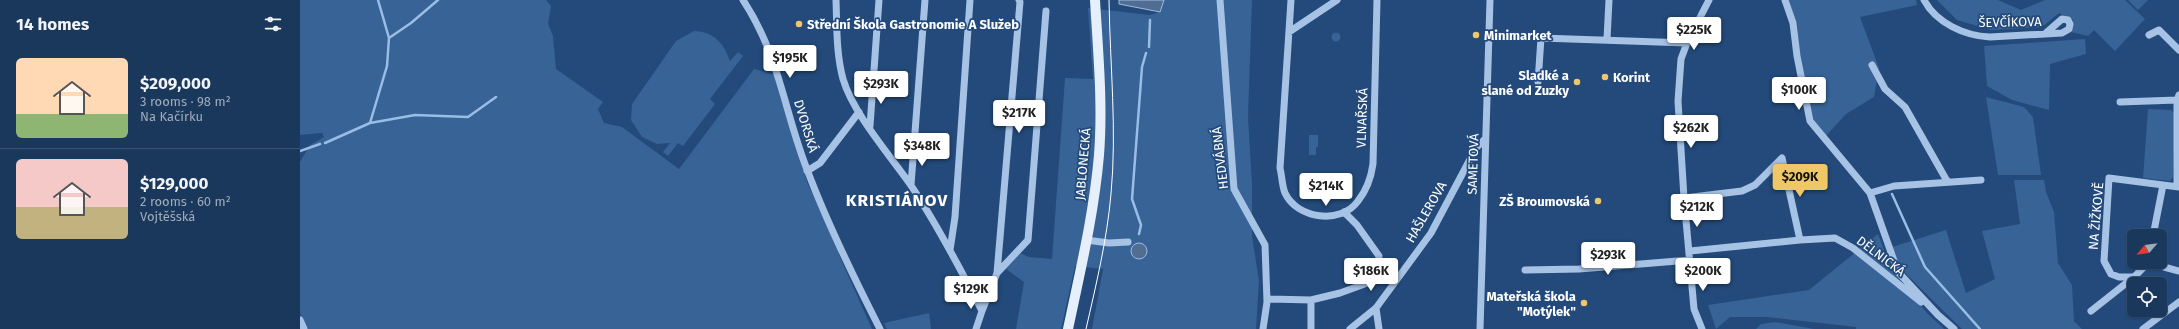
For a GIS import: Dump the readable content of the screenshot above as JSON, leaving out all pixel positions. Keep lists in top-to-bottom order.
{
  "streets": {
    "main road": ["JABLONECKÁ"],
    "street": [
      "ŠEVČÍKOVA",
      "VLNAŘSKÁ",
      "DVORSKÁ",
      "HEDVÁBNÁ",
      "SAMETOVÁ",
      "HAŠLEROVA",
      "NA ŽIŽKOVĚ",
      "DĚLNICKÁ"
    ]
  },
  "crossings": [
    ["SAMETOVÁ", "HAŠLEROVA"]
  ],
  "districts": ["KRISTIÁNOV"],
  "places": [
    "Střední Škola Gastronomie A Služeb",
    "Minimarket",
    "Korint",
    "Sladké a slané od Zuzky",
    "ZŠ Broumovská",
    "Mateřská škola \"Motýlek\""
  ],
  "north": "bottom left",
  "page": {
    "heading": "14 homes",
    "price": [
      "$225K",
      "$195K",
      "$293K",
      "$100K",
      "$217K",
      "$262K",
      "$348K",
      "$209K",
      "$214K",
      "$212K",
      "$293K",
      "$186K",
      "$200K",
      "$129K"
    ],
    "list": [
      {
        "name": "$209,000",
        "note": "3 rooms · 98 m² · Na Kačírku"
      },
      {
        "name": "$129,000",
        "note": "2 rooms · 60 m² · Vojtěšská"
      }
    ]
  }
}
